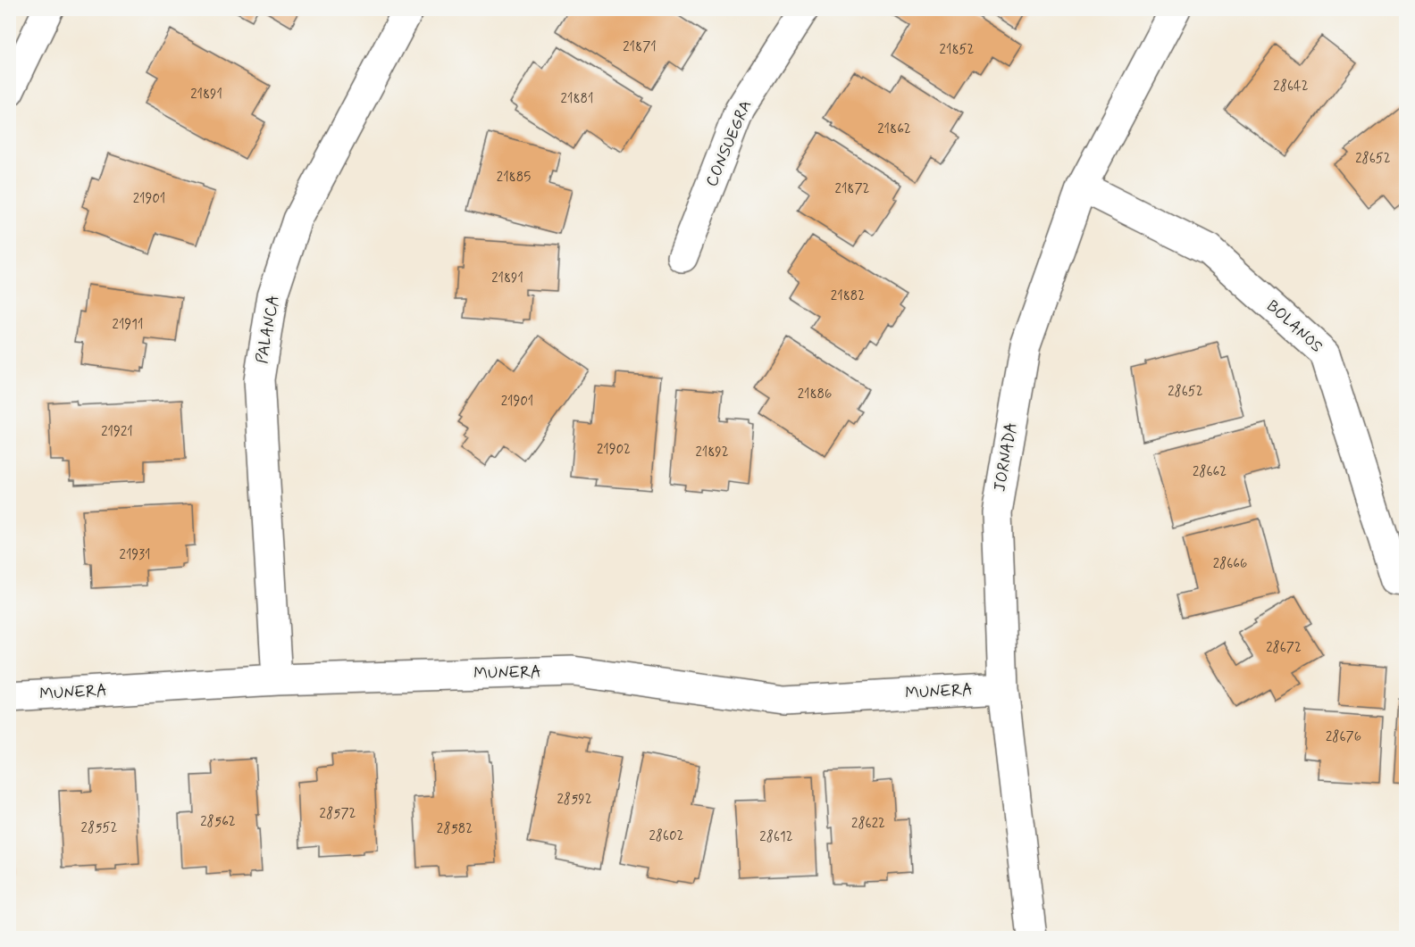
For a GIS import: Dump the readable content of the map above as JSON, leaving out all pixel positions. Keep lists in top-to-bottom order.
{
  "streets": {
    "street": [
      "CONSUEGRA",
      "BOLANOS",
      "PALANCA",
      "JORNADA",
      "MUNERA"
    ]
  },
  "crossings": [
    ["BOLANOS", "JORNADA"],
    ["PALANCA", "MUNERA"],
    ["JORNADA", "MUNERA"]
  ],
  "house_numbers": [
    "21871",
    "21852",
    "28642",
    "21891",
    "21881",
    "21862",
    "28652",
    "21885",
    "21872",
    "21901",
    "21891",
    "21882",
    "21911",
    "28652",
    "21886",
    "21901",
    "21921",
    "21902",
    "21892",
    "28662",
    "21931",
    "28666",
    "28672",
    "28676",
    "28592",
    "28572",
    "28562",
    "28622",
    "28552",
    "28582",
    "28602",
    "28612"
  ]
}
